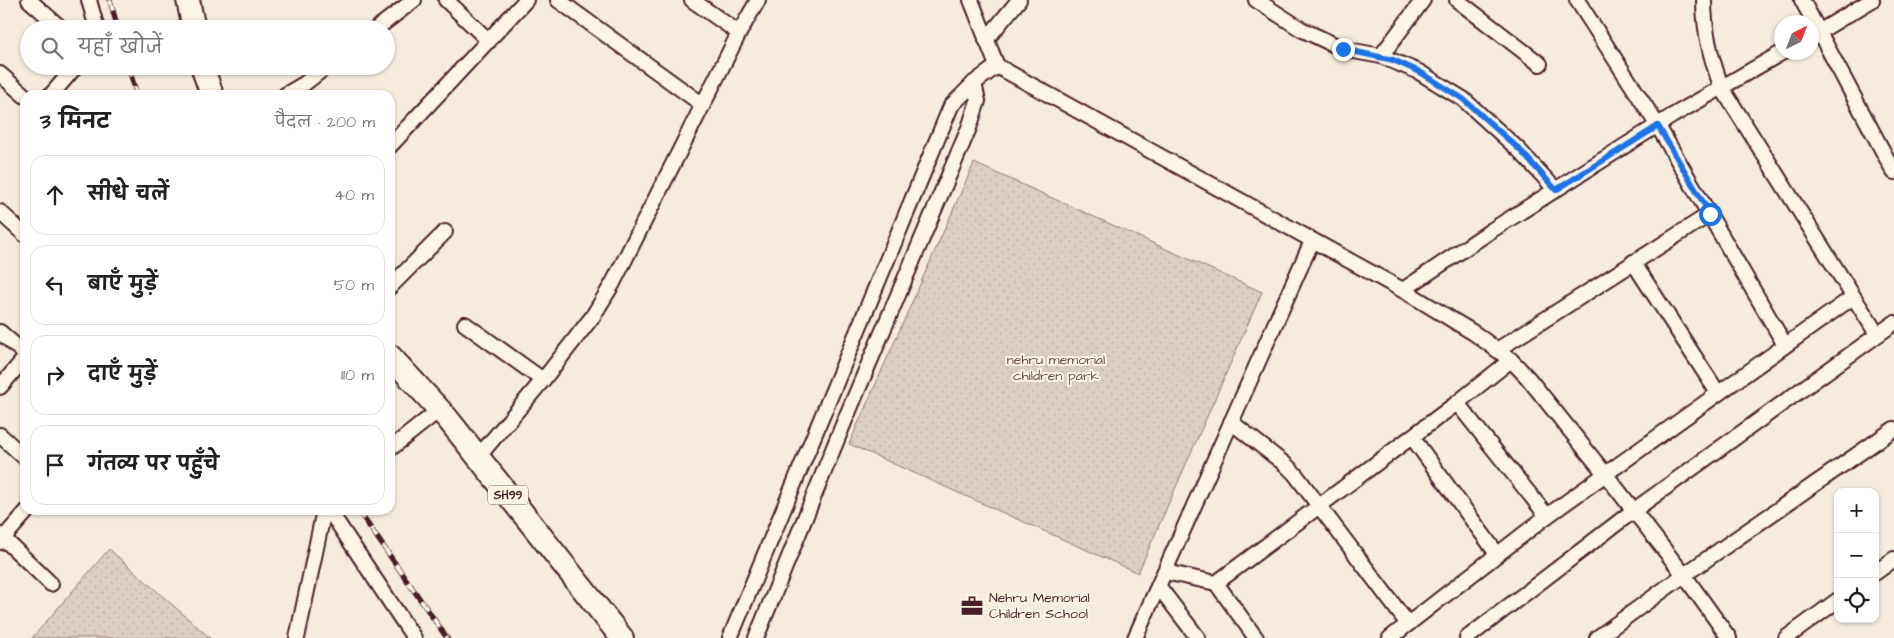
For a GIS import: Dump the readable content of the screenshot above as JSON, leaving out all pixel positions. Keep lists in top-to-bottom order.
{
  "streets": {
    "main road": ["SH99"]
  },
  "parks": ["nehru memorial children park"],
  "places": {
    "office": ["Nehru Memorial Children School"]
  },
  "north": "top right",
  "page": {
    "search": "यहाँ खोजें",
    "heading": ["3 मिनट", "पैदल · 200 m"],
    "list": [
      ["सीधे चलें", "40 m"],
      ["बाएँ मुड़ें", "50 m"],
      ["दाएँ मुड़ें", "110 m"],
      "गंतव्य पर पहुँचे"
    ],
    "map_buttons": ["+", "−"]
  }
}
